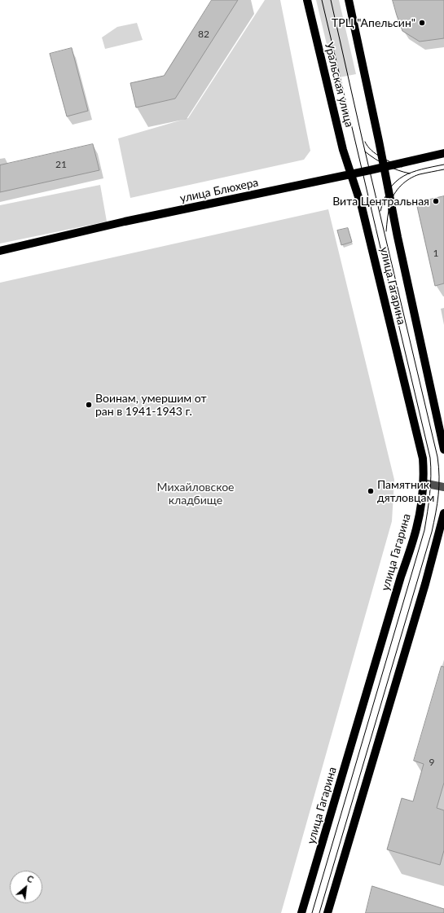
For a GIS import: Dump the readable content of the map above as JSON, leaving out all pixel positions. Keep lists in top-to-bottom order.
{
  "streets": {
    "main road": ["Уральская улица", "улица Блюхера", "улица Гагарина"]
  },
  "crossings": [
    ["Уральская улица", "улица Блюхера"],
    ["Уральская улица", "улица Гагарина"],
    ["улица Блюхера", "улица Гагарина"]
  ],
  "parks": ["Михайловское кладбище"],
  "places": [
    "ТРЦ \"Апельсин\"",
    "Вита Центральная",
    "Воинам, умершим от ран в 1941-1943 г.",
    "Памятник дятловцам"
  ],
  "house_numbers": [
    "82",
    "21",
    "1",
    "9"
  ],
  "north": "top right"
}
